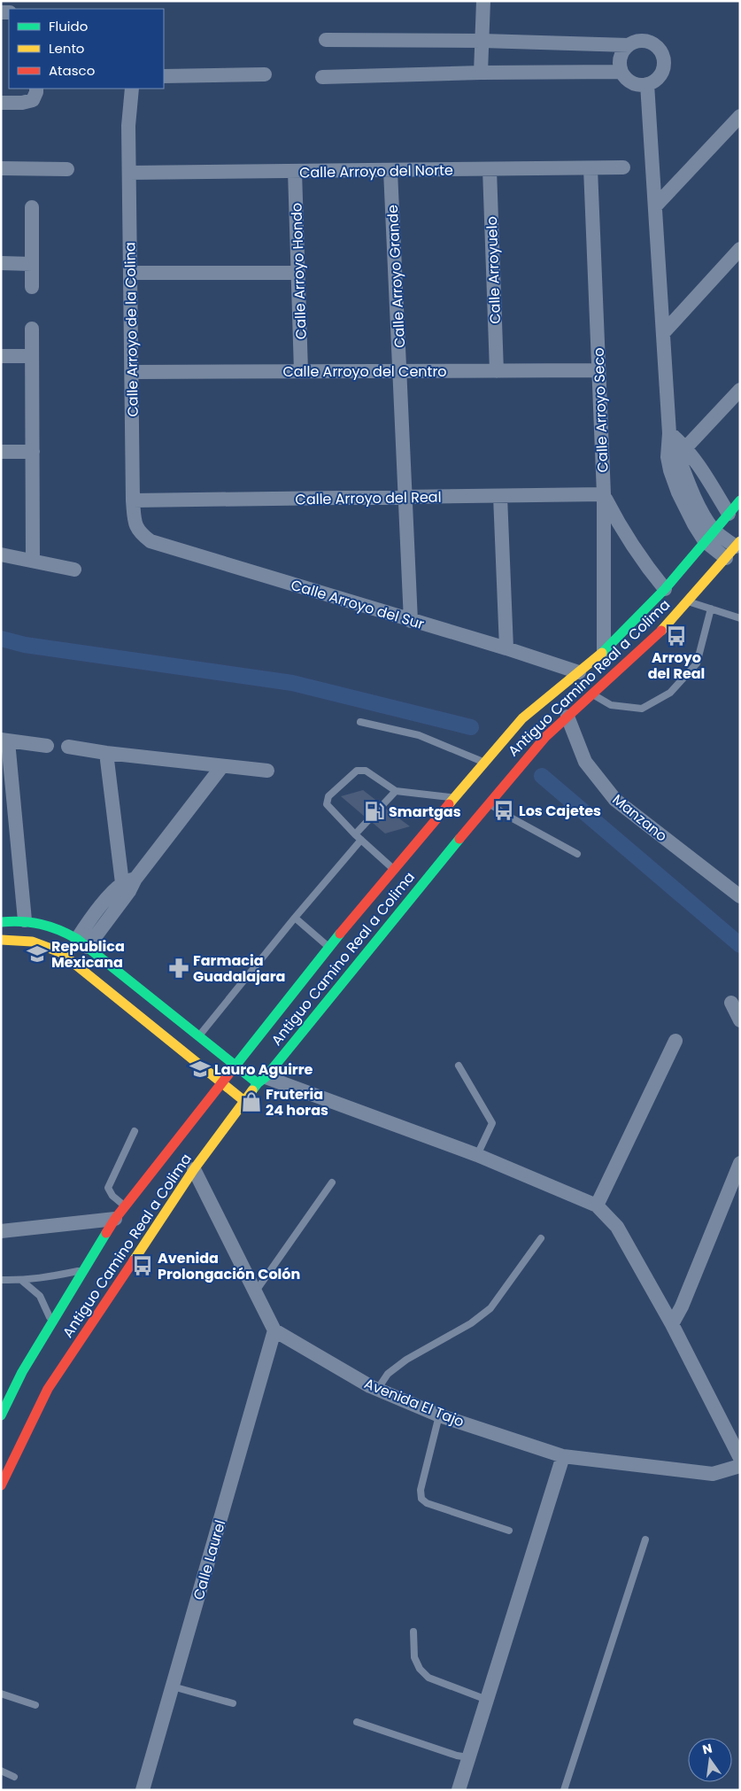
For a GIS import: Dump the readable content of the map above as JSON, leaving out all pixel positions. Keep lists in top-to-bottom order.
{
  "streets": {
    "main road": ["Antiguo Camino Real a Colima"],
    "street": [
      "Calle Arroyo del Norte",
      "Calle Arroyuelo",
      "Calle Arroyo Hondo",
      "Calle Arroyo Grande",
      "Calle Arroyo de la Colina",
      "Calle Arroyo del Centro",
      "Calle Arroyo Seco",
      "Calle Arroyo del Real",
      "Calle Arroyo del Sur",
      "Manzano",
      "Avenida El Tajo",
      "Calle Laurel"
    ]
  },
  "crossings": [
    ["Calle Arroyo del Norte", "Calle Arroyuelo"],
    ["Calle Arroyo del Norte", "Calle Arroyo Hondo"],
    ["Calle Arroyo del Norte", "Calle Arroyo Grande"],
    ["Calle Arroyo del Norte", "Calle Arroyo de la Colina"],
    ["Calle Arroyo del Norte", "Calle Arroyo Seco"],
    ["Calle Arroyuelo", "Calle Arroyo del Centro"],
    ["Calle Arroyo Hondo", "Calle Arroyo del Centro"],
    ["Calle Arroyo Grande", "Calle Arroyo del Centro"],
    ["Calle Arroyo Grande", "Calle Arroyo del Real"],
    ["Calle Arroyo Grande", "Calle Arroyo del Sur"],
    ["Calle Arroyo de la Colina", "Calle Arroyo del Centro"],
    ["Calle Arroyo de la Colina", "Calle Arroyo del Real"],
    ["Calle Arroyo de la Colina", "Calle Arroyo del Sur"],
    ["Calle Arroyo del Centro", "Calle Arroyo Seco"],
    ["Calle Arroyo Seco", "Calle Arroyo del Real"],
    ["Calle Arroyo Seco", "Antiguo Camino Real a Colima"],
    ["Calle Arroyo del Sur", "Antiguo Camino Real a Colima"],
    ["Antiguo Camino Real a Colima", "Manzano"],
    ["Avenida El Tajo", "Calle Laurel"]
  ],
  "places": {
    "bus stop": ["Arroyo del Real", "Los Cajetes", "Avenida Prolongación Colón"],
    "fuel station": ["Smartgas"],
    "school or university": ["Republica Mexicana", "Lauro Aguirre"],
    "pharmacy": ["Farmacia Guadalajara"],
    "shop": ["Fruteria 24 horas"]
  },
  "legend": ["Fluido", "Lento", "Atasco"],
  "north": "top"
}
